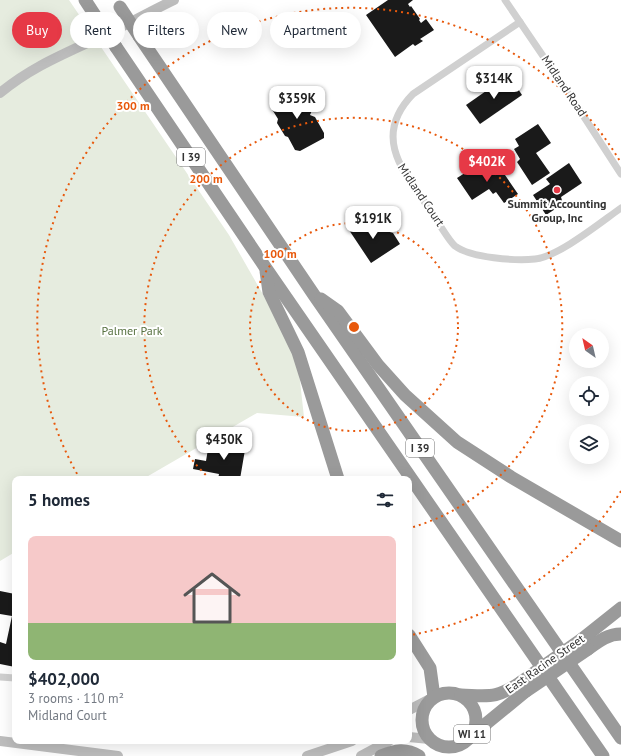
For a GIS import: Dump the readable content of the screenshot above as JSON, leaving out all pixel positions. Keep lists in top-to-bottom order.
{
  "streets": {
    "highway": ["I 39", "East Racine Street", "WI 11"],
    "street": ["Midland Road", "Midland Court"]
  },
  "crossings": [
    ["Midland Road", "Midland Court"],
    ["East Racine Street", "WI 11"]
  ],
  "parks": ["Palmer Park"],
  "places": ["Summit Accounting Group, Inc"],
  "north": "top left",
  "page": {
    "chip": [
      "Buy",
      "Rent",
      "Filters",
      "New",
      "Apartment"
    ],
    "price": [
      "$314K",
      "$359K",
      "$402K",
      "$191K",
      "$450K"
    ],
    "heading": "5 homes",
    "list": [
      {
        "name": "$402,000",
        "note": "3 rooms · 110 m² · Midland Court"
      }
    ]
  },
  "rings": ["300 m", "200 m", "100 m"]
}
